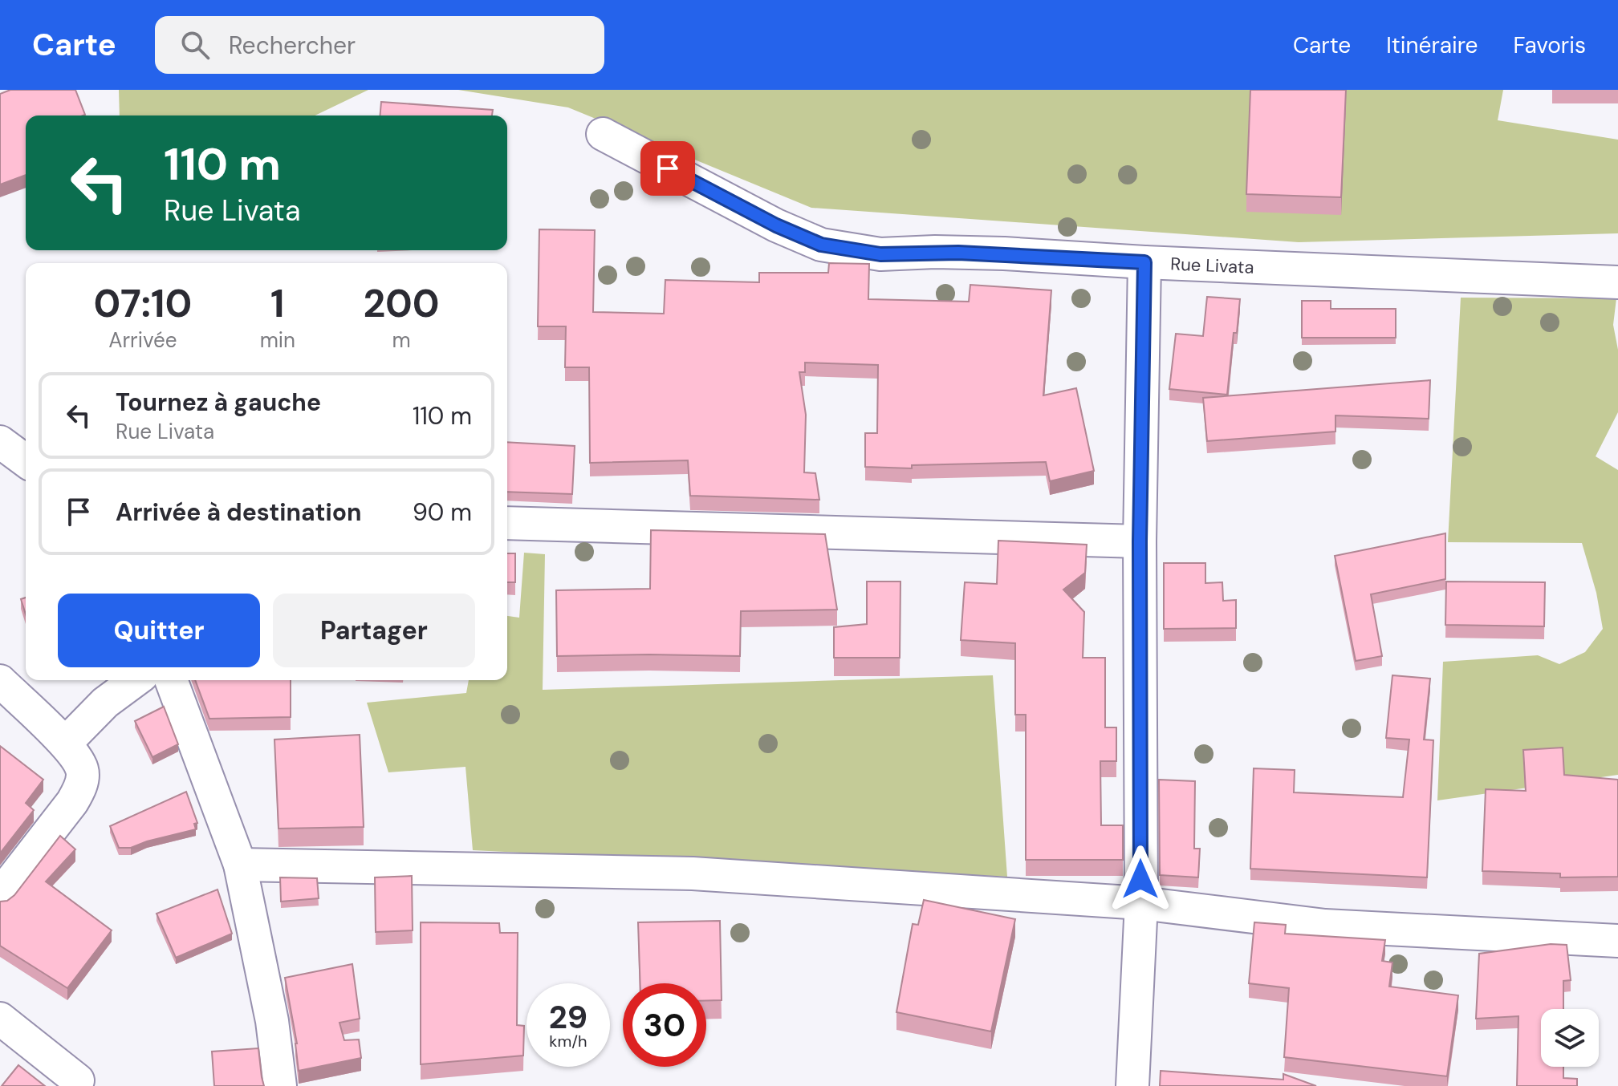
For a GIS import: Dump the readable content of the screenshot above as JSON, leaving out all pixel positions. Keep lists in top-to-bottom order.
{
  "streets": {
    "street": ["Rue Livata"]
  },
  "page": {
    "header": "Carte",
    "search": "Rechercher",
    "nav": ["Carte", "Itinéraire", "Favoris"],
    "turn": ["110 m", "Rue Livata"],
    "eta": [
      "07:10",
      "Arrivée",
      "1",
      "min",
      "200",
      "m"
    ],
    "list": [
      {
        "name": "Tournez à gauche",
        "note": "Rue Livata",
        "value": "110 m"
      },
      {
        "name": "Arrivée à destination",
        "value": "90 m"
      }
    ],
    "buttons": ["Quitter", "Partager"],
    "speed": "29 km/h",
    "limit": "30"
  }
}
